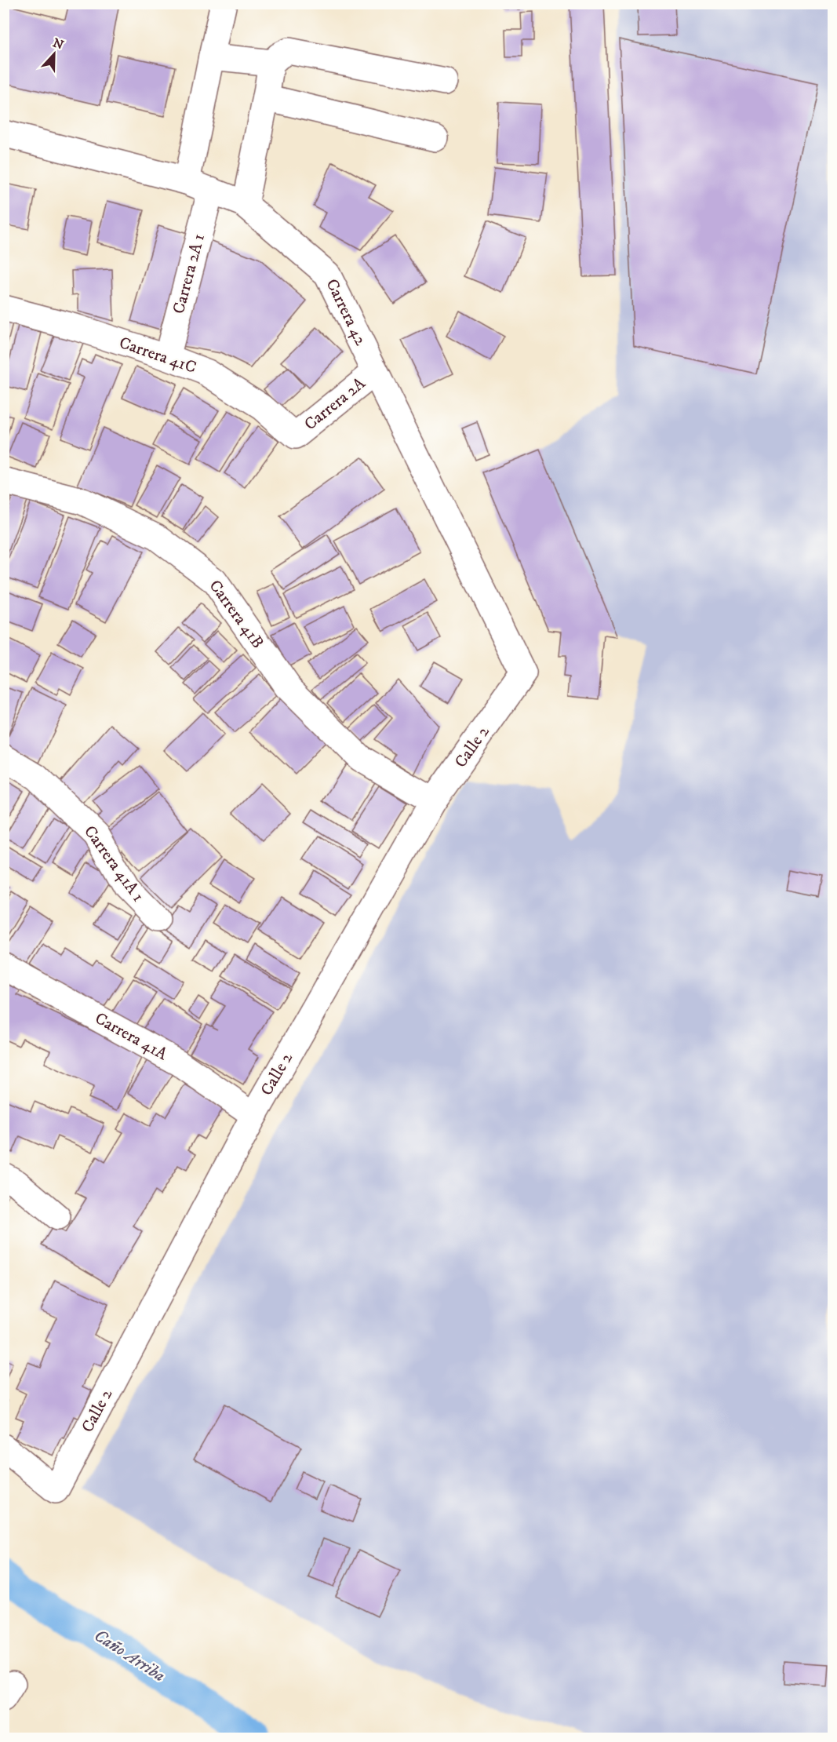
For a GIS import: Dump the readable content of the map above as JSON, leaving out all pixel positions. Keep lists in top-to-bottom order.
{
  "streets": {
    "street": [
      "Carrera 2A 1",
      "Carrera 42",
      "Carrera 41C",
      "Carrera 2A",
      "Carrera 41B",
      "Calle 2",
      "Carrera 41A 1",
      "Carrera 41A"
    ]
  },
  "crossings": [
    ["Carrera 2A 1", "Carrera 42"],
    ["Carrera 2A 1", "Carrera 41C"],
    ["Carrera 42", "Carrera 2A"],
    ["Carrera 42", "Calle 2"],
    ["Carrera 41C", "Carrera 2A"],
    ["Carrera 41B", "Calle 2"],
    ["Calle 2", "Carrera 41A"]
  ],
  "water": ["Caño Arriba"],
  "north": "top"
}
